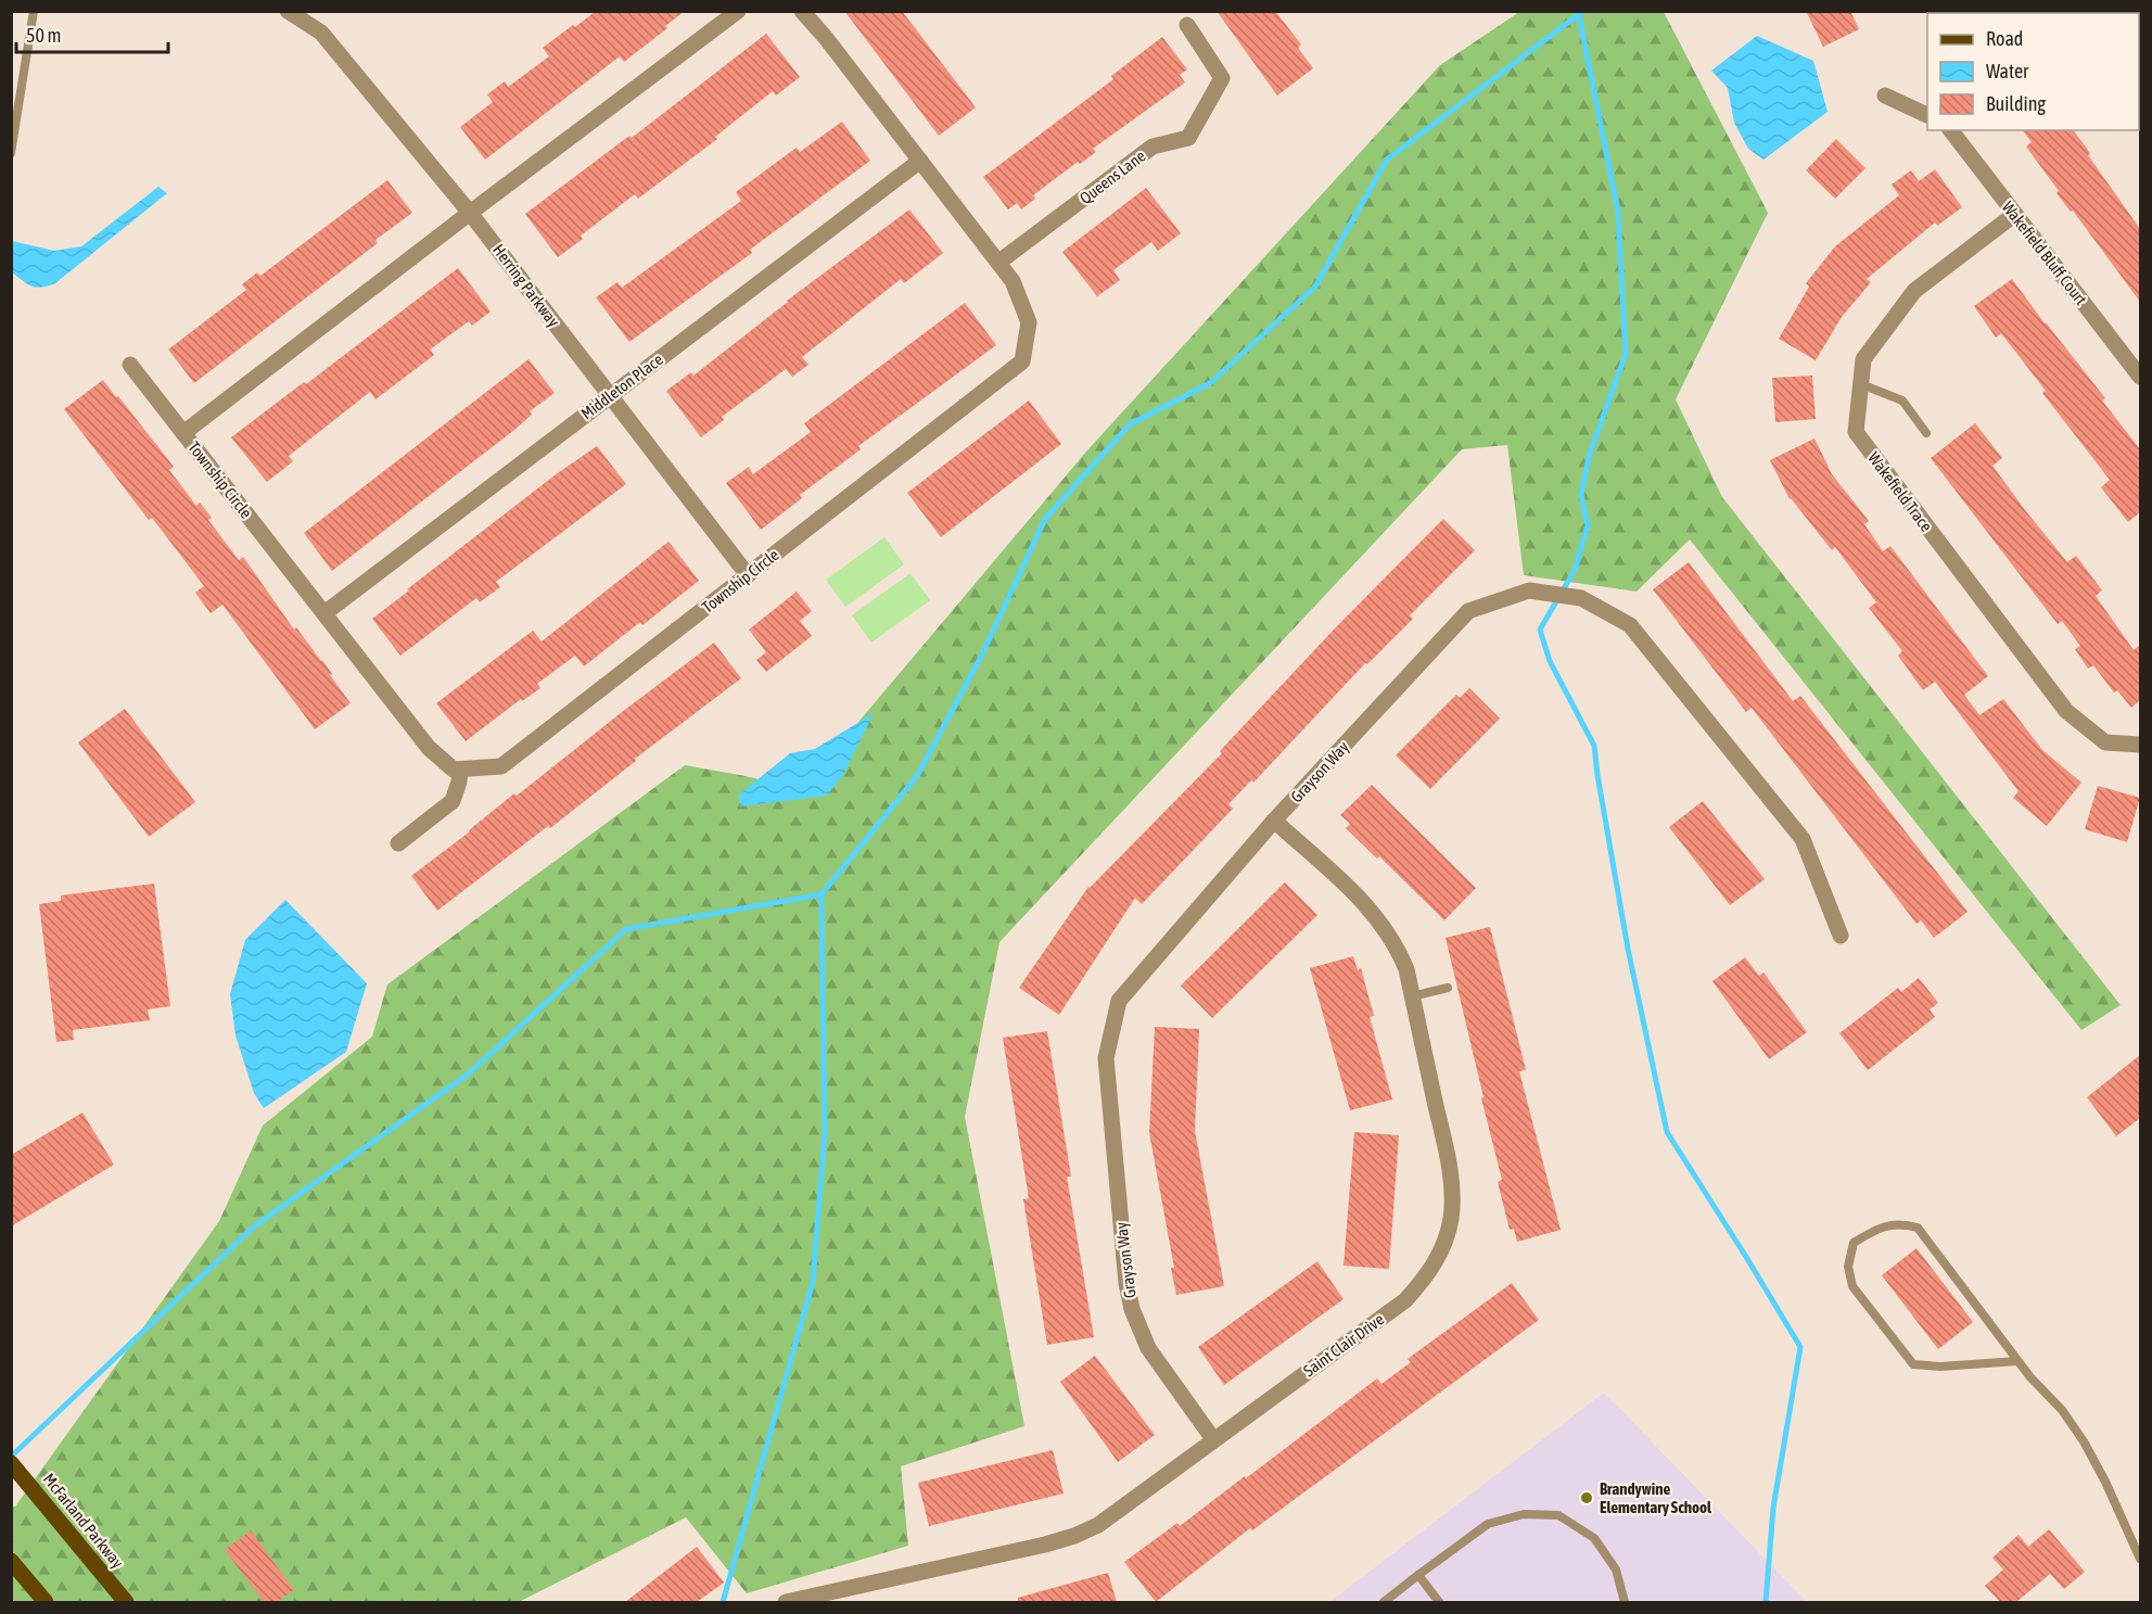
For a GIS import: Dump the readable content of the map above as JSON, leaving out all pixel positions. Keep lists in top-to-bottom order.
{
  "streets": {
    "main road": ["McFarland Parkway"],
    "street": [
      "Queens Lane",
      "Wakefield Bluff Court",
      "Herring Parkway",
      "Middleton Place",
      "Township Circle",
      "Wakefield Trace",
      "Grayson Way",
      "Saint Clair Drive"
    ]
  },
  "crossings": [
    ["Queens Lane", "Township Circle"],
    ["Wakefield Bluff Court", "Wakefield Trace"],
    ["Herring Parkway", "Middleton Place"],
    ["Herring Parkway", "Township Circle"],
    ["Middleton Place", "Township Circle"],
    ["Grayson Way", "Saint Clair Drive"]
  ],
  "places": ["Brandywine Elementary School"],
  "legend": ["Road", "Water", "Building"],
  "scale_bar": "50 m"
}
